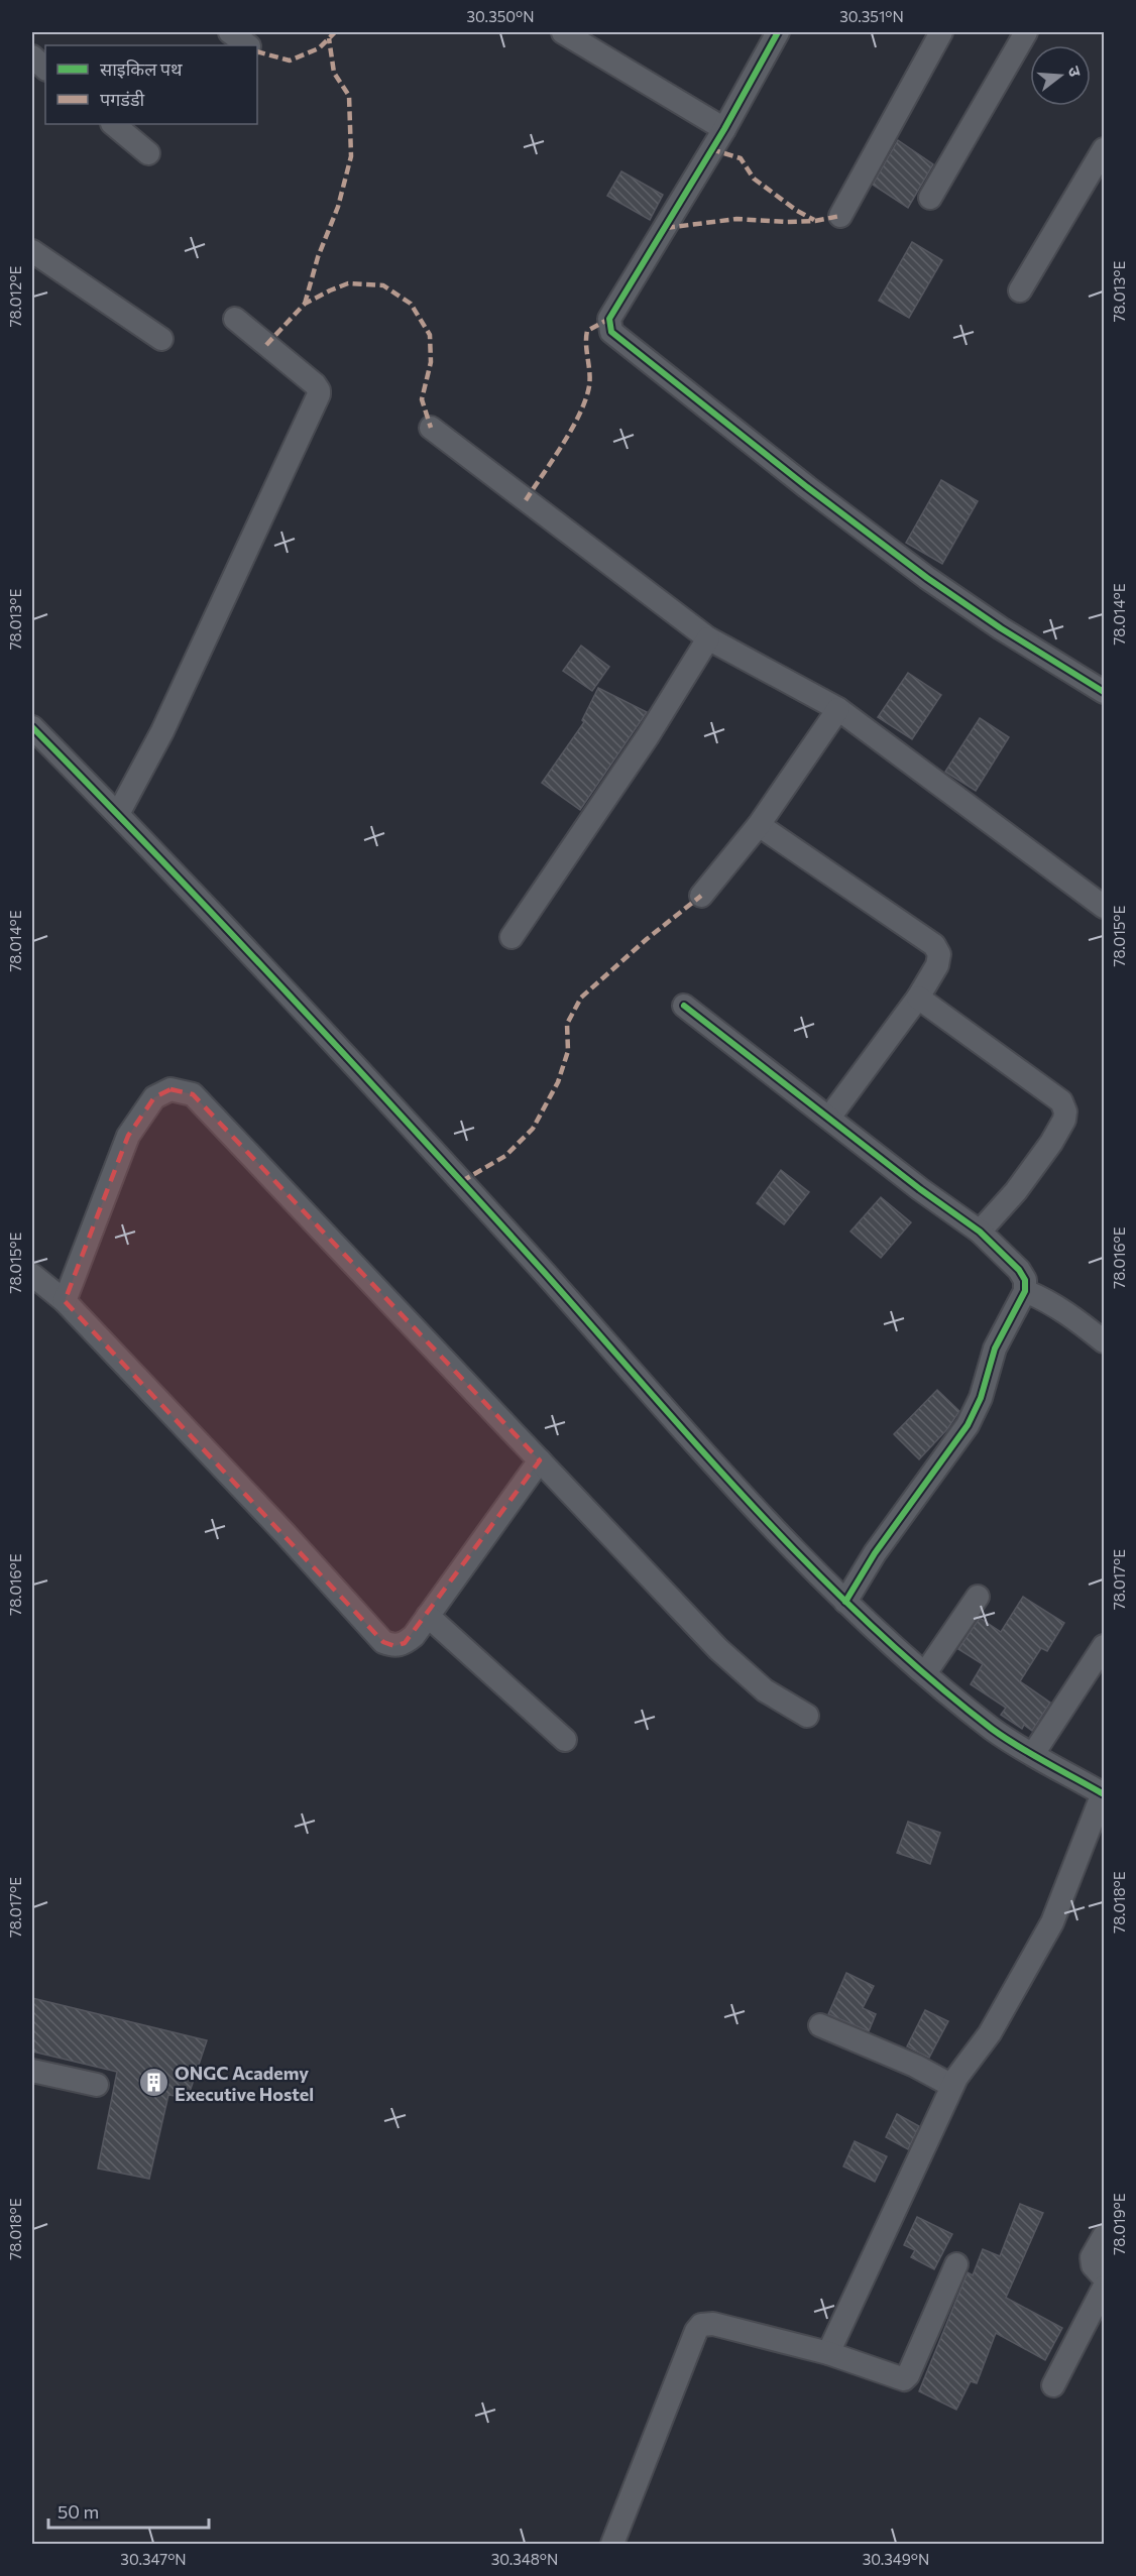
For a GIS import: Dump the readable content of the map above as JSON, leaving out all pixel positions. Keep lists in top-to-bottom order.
{
  "places": {
    "building": ["ONGC Academy Executive Hostel"]
  },
  "legend": ["साइकिल पथ", "पगडंडी"],
  "scale_bar": "50 m",
  "north": "right",
  "coordinates": [
    "30.350°N",
    "30.351°N",
    "78.013°E",
    "78.012°E",
    "78.014°E",
    "78.015°E",
    "78.016°E",
    "78.017°E",
    "78.018°E",
    "78.019°E",
    "30.347°N",
    "30.348°N",
    "30.349°N"
  ]
}
